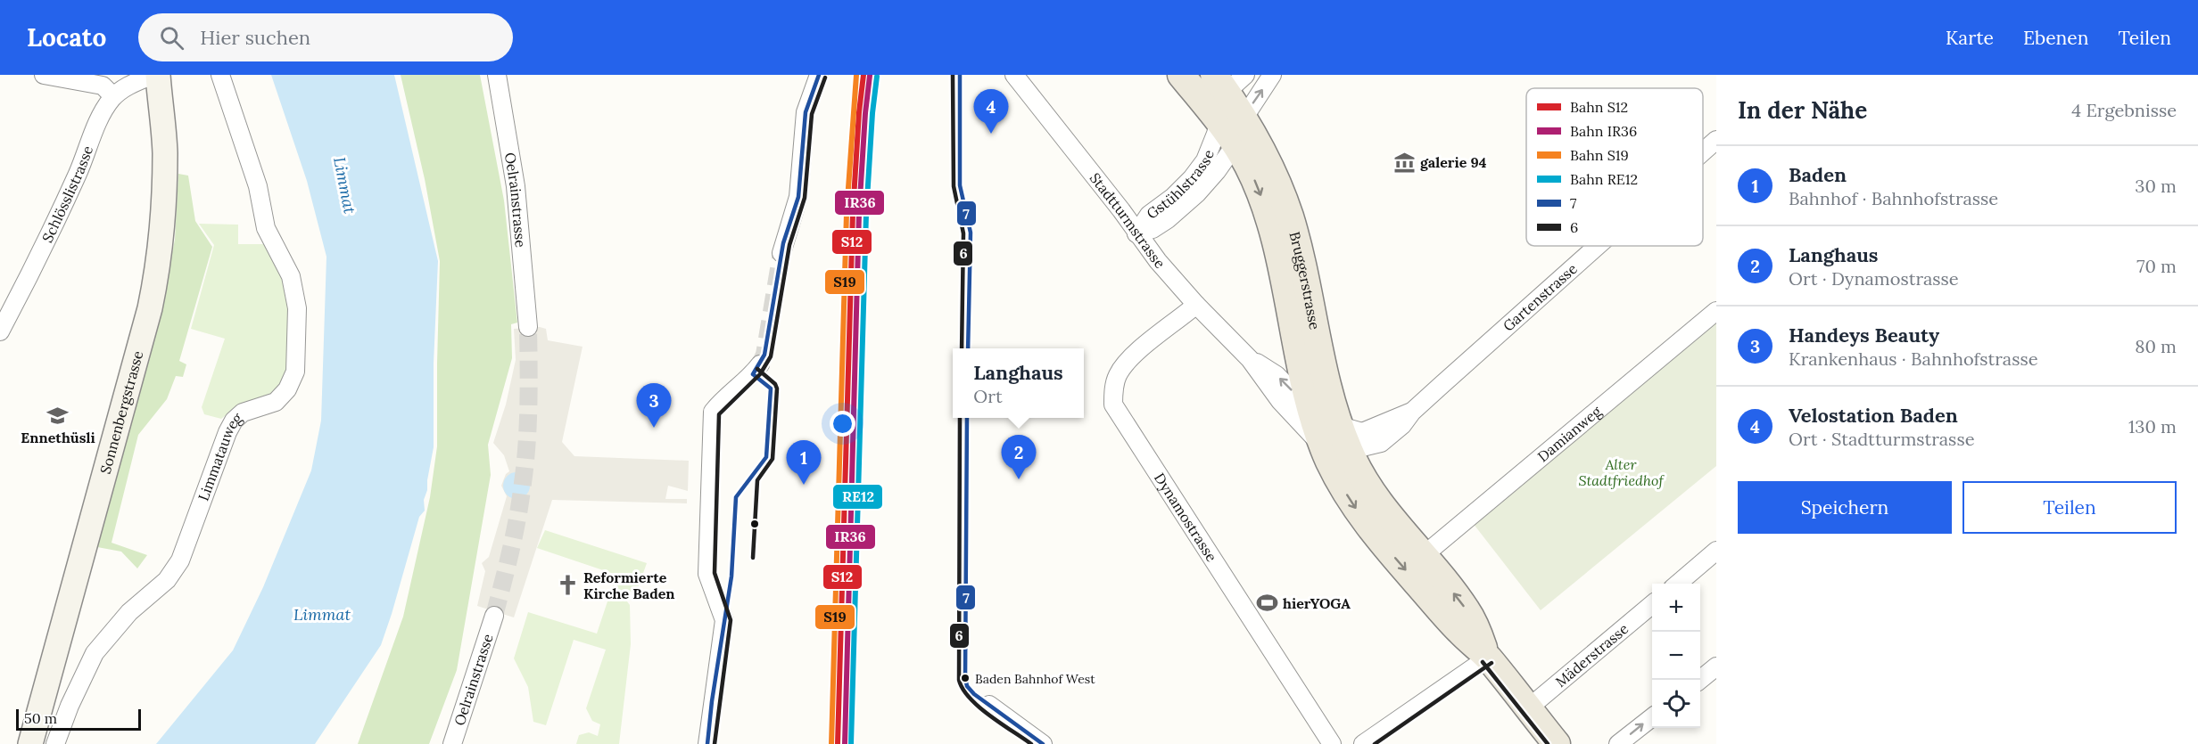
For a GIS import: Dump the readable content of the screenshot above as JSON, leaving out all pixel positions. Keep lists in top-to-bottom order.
{
  "streets": {
    "main road": ["Bruggerstrasse", "Sonnenbergstrasse"],
    "street": [
      "Gstühlstrasse",
      "Schlösslistrasse",
      "Oelrainstrasse",
      "Stadtturmstrasse",
      "Gartenstrasse",
      "Damianweg",
      "Limmatauweg",
      "Dynamostrasse",
      "Mäderstrasse"
    ]
  },
  "crossings": [
    ["Gstühlstrasse", "Stadtturmstrasse"],
    ["Gstühlstrasse", "Bruggerstrasse"],
    ["Stadtturmstrasse", "Bruggerstrasse"],
    ["Stadtturmstrasse", "Gartenstrasse"],
    ["Stadtturmstrasse", "Dynamostrasse"],
    ["Bruggerstrasse", "Gartenstrasse"],
    ["Bruggerstrasse", "Damianweg"],
    ["Bruggerstrasse", "Mäderstrasse"]
  ],
  "water": ["Limmat"],
  "parks": ["Alter Stadtfriedhof"],
  "places": {
    "museum": ["galerie 94"],
    "school or university": ["Ennethüsli"],
    "church": ["Reformierte Kirche Baden"],
    "sports": ["hierYOGA"],
    "other": ["Baden Bahnhof West"]
  },
  "lines": [
    "rail line S12",
    "rail line S19",
    "transit line 7",
    "transit line 6",
    "rail line IR36",
    "rail line RE12"
  ],
  "legend": [
    "Bahn S12",
    "Bahn IR36",
    "Bahn S19",
    "Bahn RE12",
    "7",
    "6"
  ],
  "scale_bar": "50 m",
  "page": {
    "header": "Locato",
    "search": "Hier suchen",
    "nav": ["Karte", "Ebenen", "Teilen"],
    "heading": ["In der Nähe", "4 Ergebnisse"],
    "pins": [
      "4",
      "3",
      "2",
      "1"
    ],
    "list": [
      {
        "mark": "1",
        "name": "Baden",
        "note": "Bahnhof · Bahnhofstrasse",
        "value": "30 m"
      },
      {
        "mark": "2",
        "name": "Langhaus",
        "note": "Ort · Dynamostrasse",
        "value": "70 m"
      },
      {
        "mark": "3",
        "name": "Handeys Beauty",
        "note": "Krankenhaus · Bahnhofstrasse",
        "value": "80 m"
      },
      {
        "mark": "4",
        "name": "Velostation Baden",
        "note": "Ort · Stadtturmstrasse",
        "value": "130 m"
      }
    ],
    "popup": ["Langhaus", "Ort"],
    "buttons": ["Speichern", "Teilen"],
    "map_buttons": ["+", "−"],
    "scale": "50 m"
  }
}
